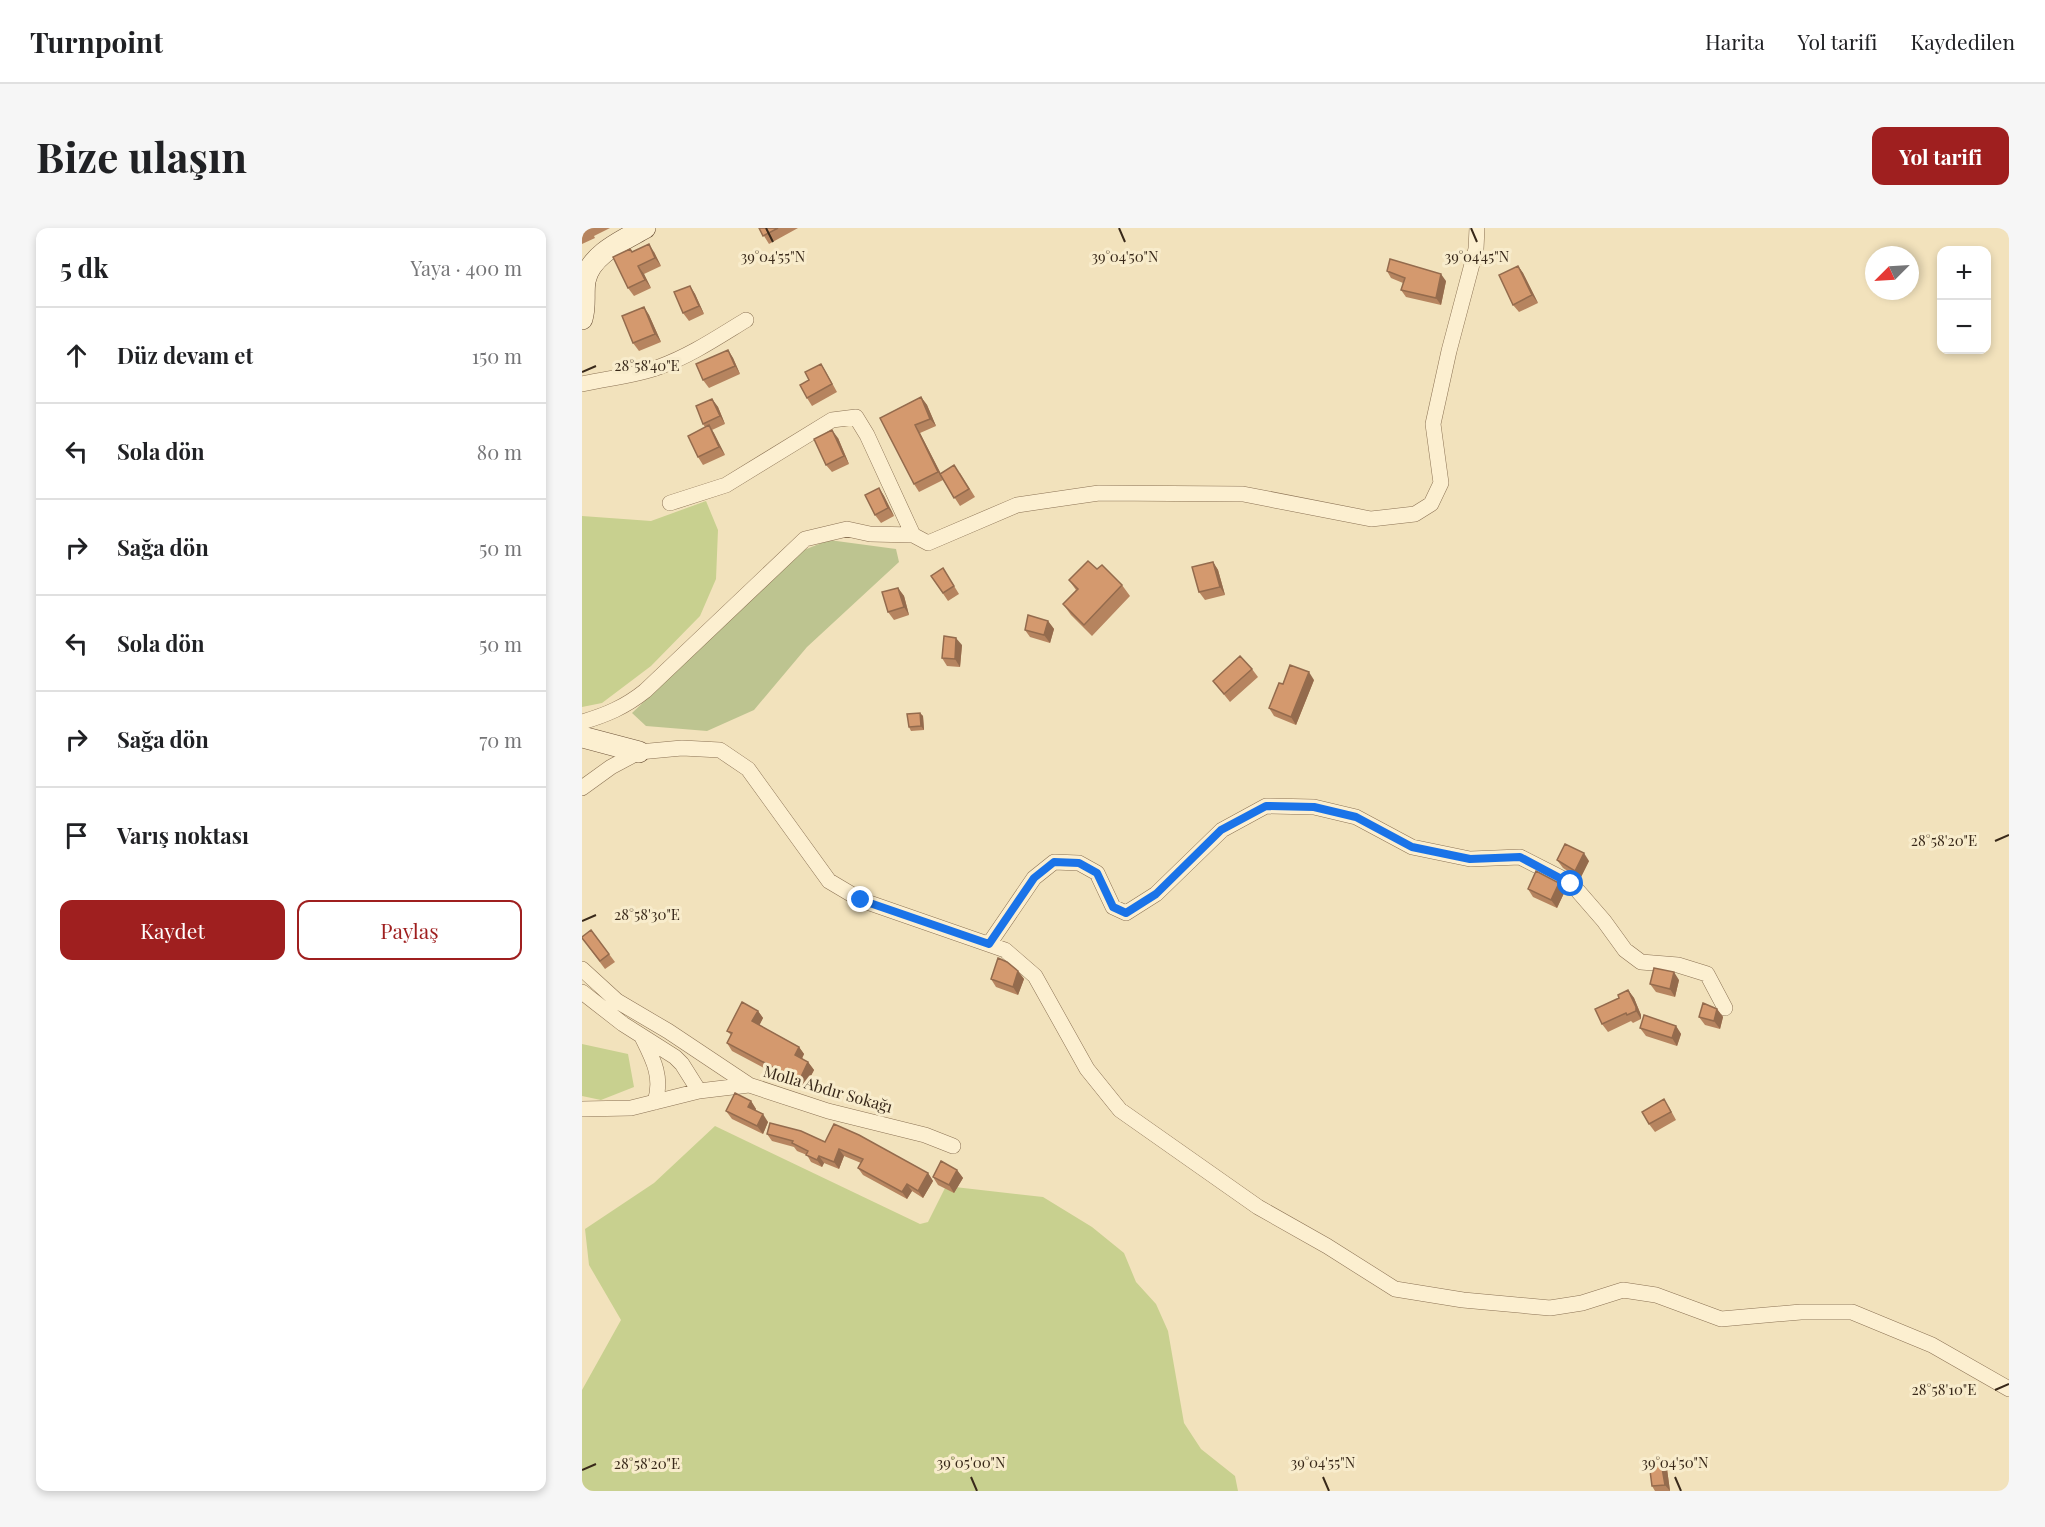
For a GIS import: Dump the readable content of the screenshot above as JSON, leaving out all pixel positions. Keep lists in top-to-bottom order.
{
  "streets": {
    "street": ["Molla Abdır Sokağı"]
  },
  "north": "bottom left",
  "page": {
    "header": "Turnpoint",
    "nav": ["Harita", "Yol tarifi", "Kaydedilen"],
    "buttons": [
      "Yol tarifi",
      ["Kaydet", "Paylaş"]
    ],
    "title": "Bize ulaşın",
    "heading": ["5 dk", "Yaya · 400 m"],
    "map_buttons": ["+", "−"],
    "list": [
      ["Düz devam et", "150 m"],
      ["Sola dön", "80 m"],
      ["Sağa dön", "50 m"],
      ["Sola dön", "50 m"],
      ["Sağa dön", "70 m"],
      "Varış noktası"
    ]
  },
  "coordinates": [
    "39°04'55\"N",
    "39°04'50\"N",
    "39°04'45\"N",
    "28°58'40\"E",
    "28°58'20\"E",
    "28°58'30\"E",
    "28°58'10\"E",
    "39°05'00\"N"
  ]
}
